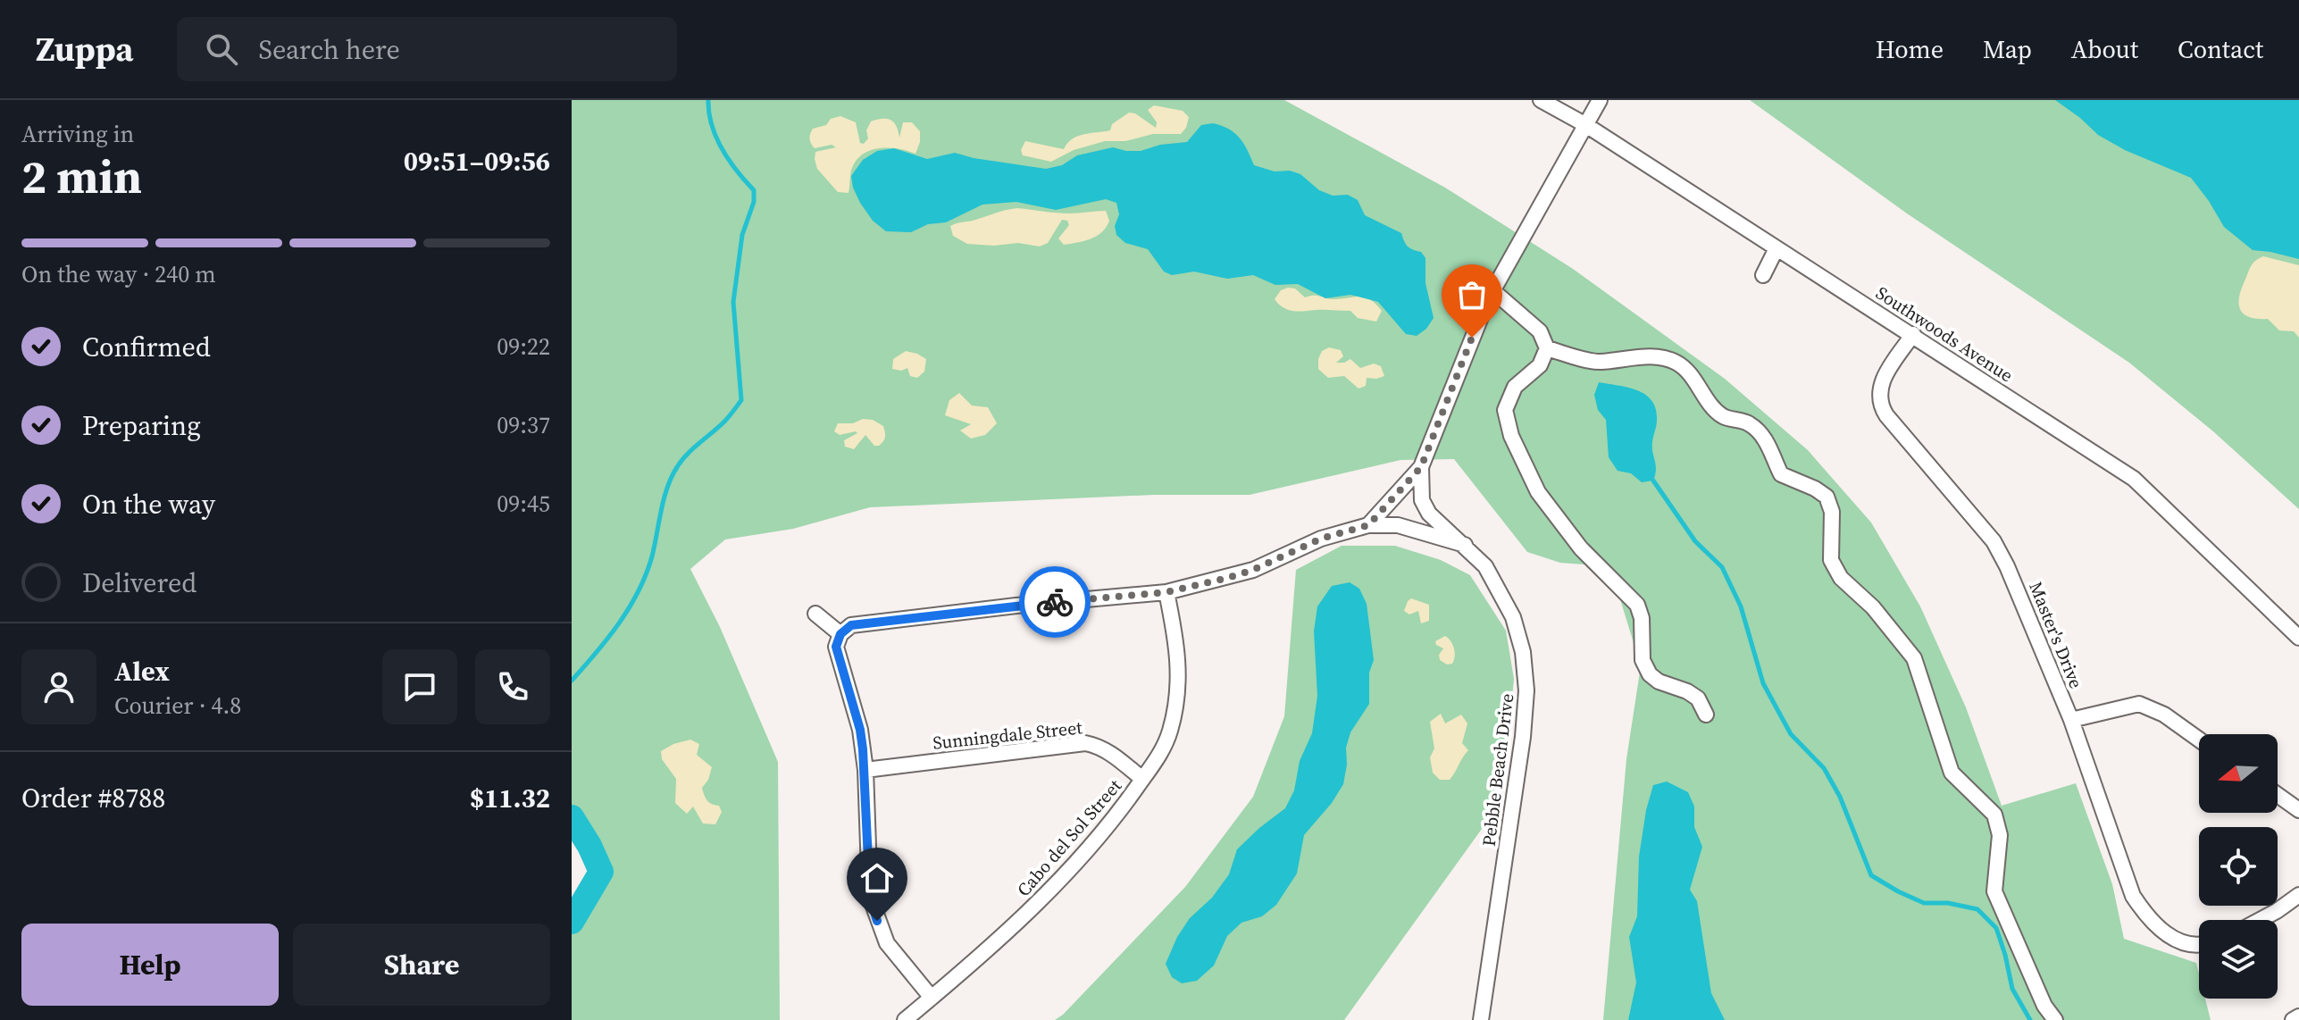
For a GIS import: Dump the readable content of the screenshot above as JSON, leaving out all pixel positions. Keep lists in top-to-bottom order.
{
  "streets": {
    "street": [
      "Southwoods Avenue",
      "Master's Drive",
      "Sunningdale Street",
      "Pebble Beach Drive",
      "Cabo del Sol Street"
    ]
  },
  "crossings": [
    ["Southwoods Avenue", "Master's Drive"],
    ["Southwoods Avenue", "Pebble Beach Drive"],
    ["Sunningdale Street", "Cabo del Sol Street"]
  ],
  "north": "left",
  "page": {
    "header": "Zuppa",
    "search": "Search here",
    "nav": [
      "Home",
      "Map",
      "About",
      "Contact"
    ],
    "heading": ["2 min", "Arriving in", "09:51–09:56"],
    "panel": [
      "Alex",
      "Courier · 4.8",
      "Order #8788",
      "$11.32"
    ],
    "bar": "On the way · 240 m",
    "list": [
      ["Confirmed", "09:22"],
      ["Preparing", "09:37"],
      ["On the way", "09:45"],
      "Delivered"
    ],
    "buttons": ["Help", "Share"]
  }
}
